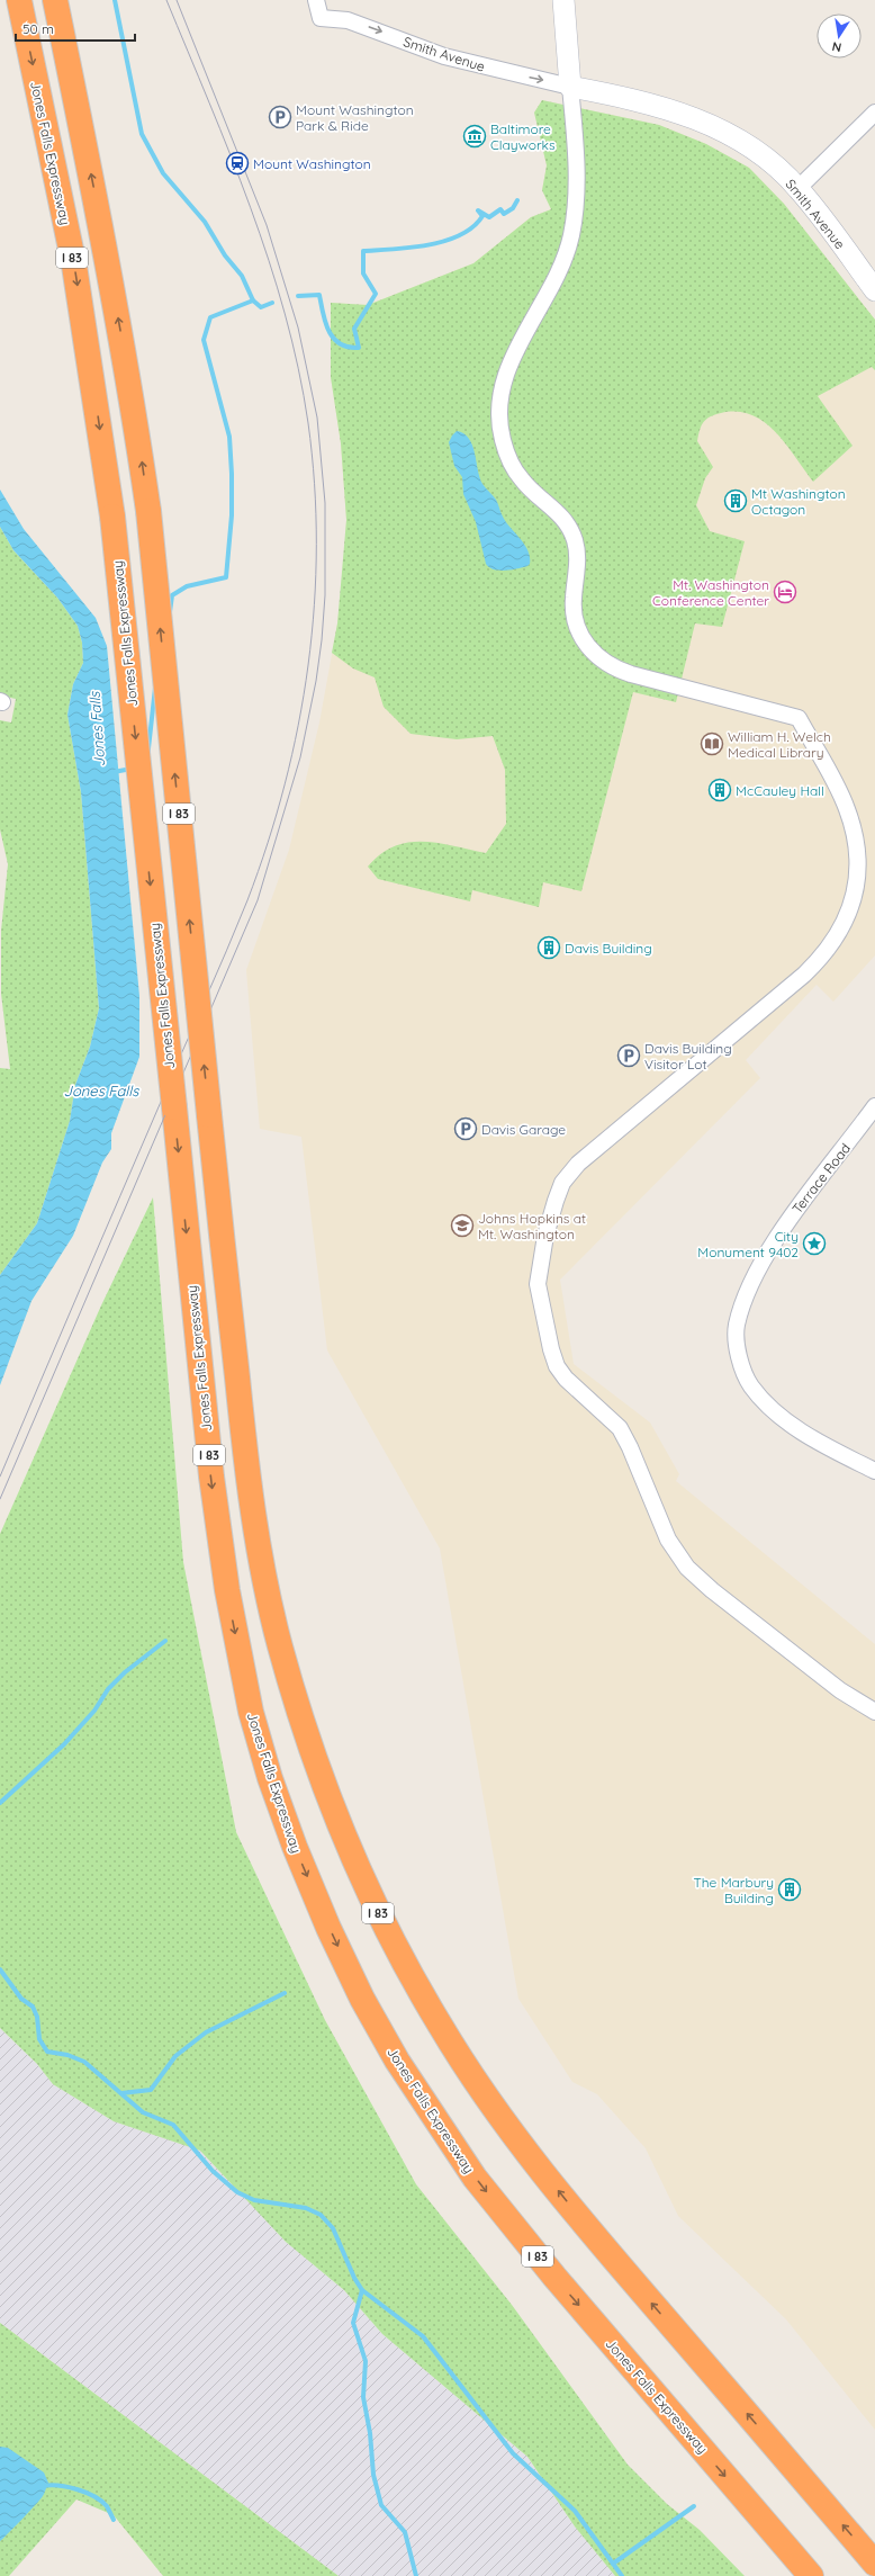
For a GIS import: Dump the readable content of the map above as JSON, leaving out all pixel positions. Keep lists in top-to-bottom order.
{
  "streets": {
    "highway": ["Jones Falls Expressway", "I 83"],
    "main road": ["Smith Avenue"],
    "street": ["Terrace Road"]
  },
  "one_way": ["Smith Avenue"],
  "water": ["Jones Falls"],
  "places": {
    "parking": ["Mount Washington Park & Ride", "Davis Building Visitor Lot", "Davis Garage"],
    "museum": ["Baltimore Clayworks"],
    "station": ["Mount Washington"],
    "building": [
      "Mt Washington Octagon",
      "McCauley Hall",
      "Davis Building",
      "The Marbury Building"
    ],
    "hotel": ["Mt. Washington Conference Center"],
    "library": ["William H. Welch Medical Library"],
    "school or university": ["Johns Hopkins at Mt. Washington"],
    "place": ["City Monument 9402"]
  },
  "scale_bar": "50 m",
  "north": "bottom"
}
